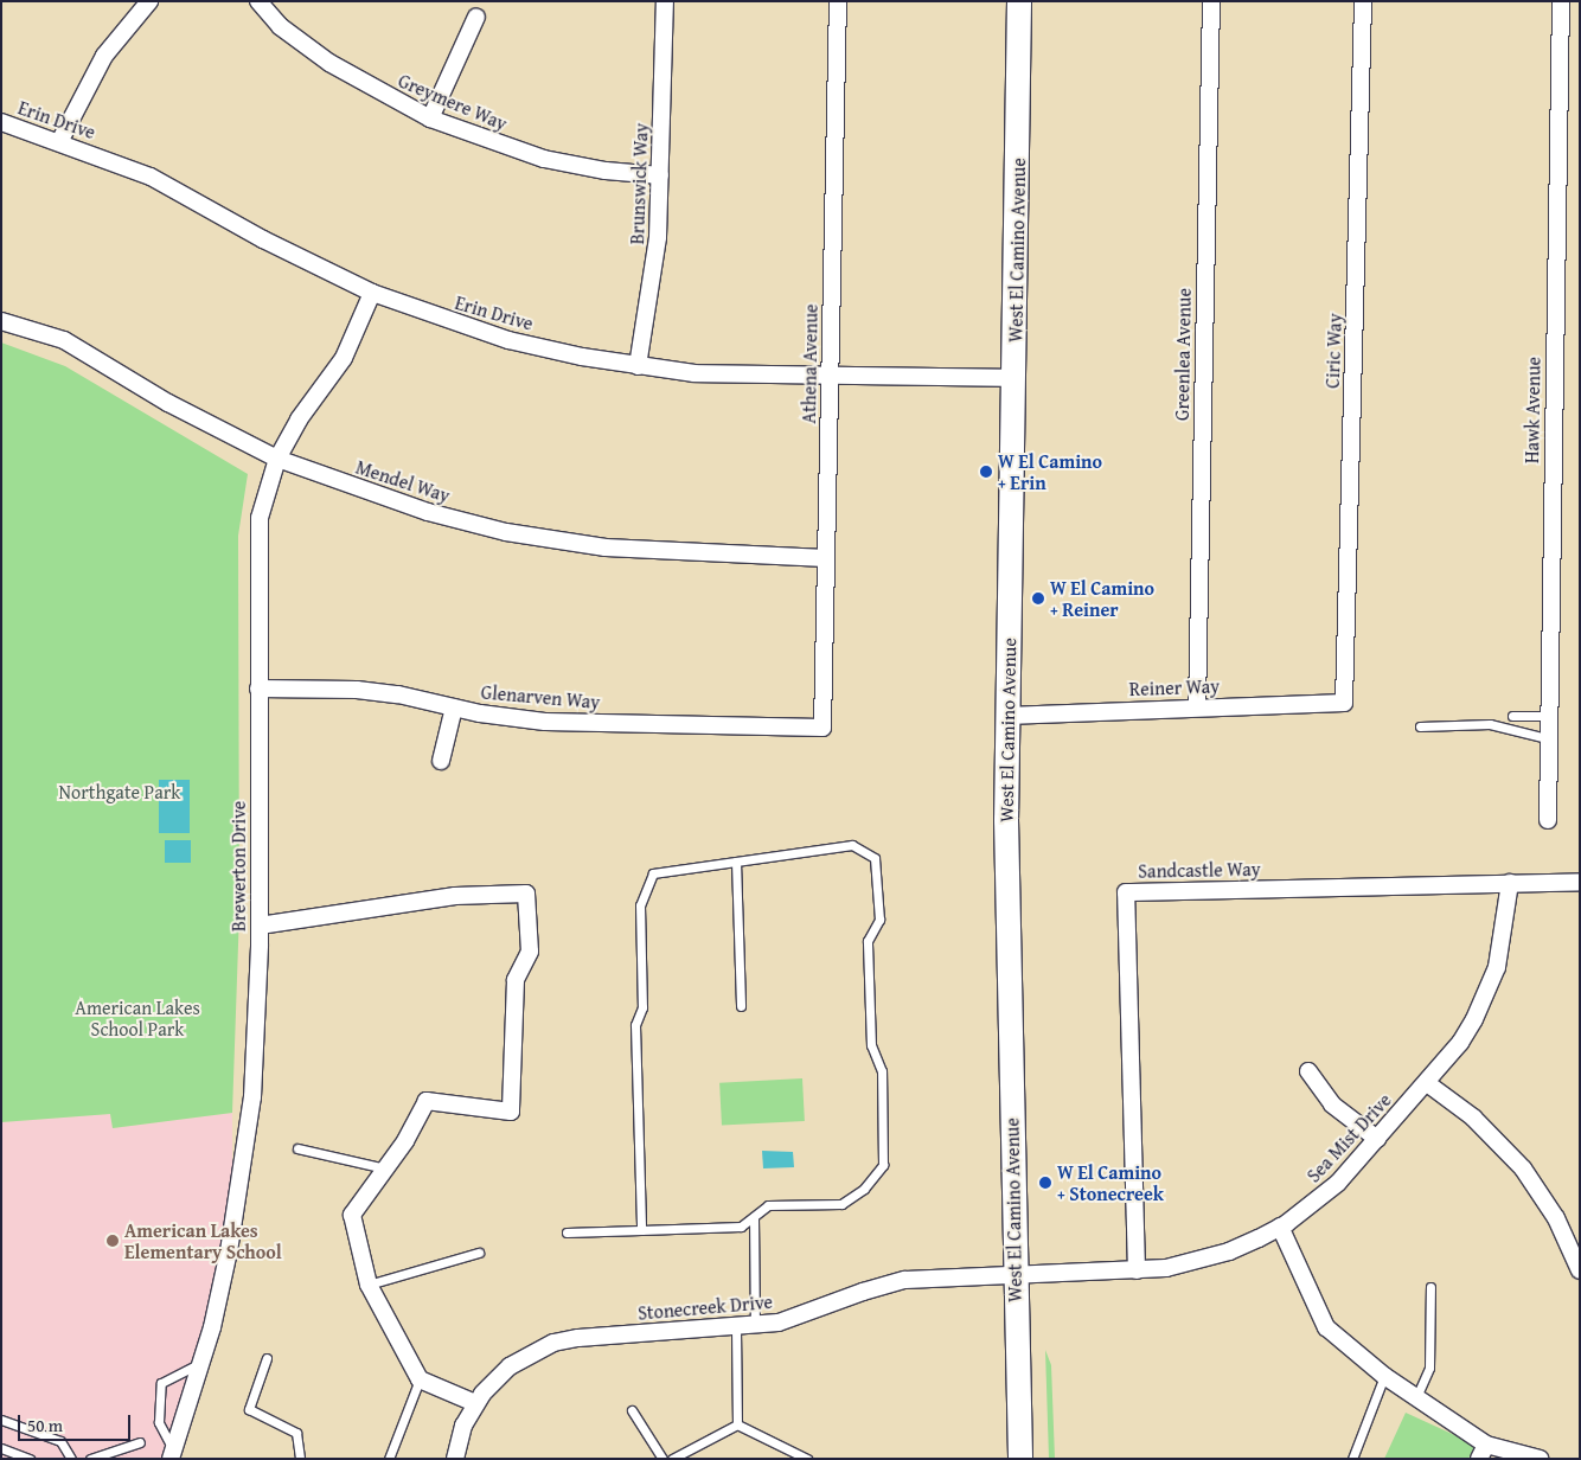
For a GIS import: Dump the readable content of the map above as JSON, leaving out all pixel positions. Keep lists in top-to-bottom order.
{
  "streets": {
    "main road": ["West El Camino Avenue"],
    "street": [
      "Greymere Way",
      "Erin Drive",
      "Brunswick Way",
      "Ciric Way",
      "Greenlea Avenue",
      "Athena Avenue",
      "Hawk Avenue",
      "Mendel Way",
      "Reiner Way",
      "Glenarven Way",
      "Brewerton Drive",
      "Sandcastle Way",
      "Sea Mist Drive",
      "Stonecreek Drive"
    ]
  },
  "crossings": [
    ["Greymere Way", "Brunswick Way"],
    ["Erin Drive", "Brunswick Way"],
    ["Erin Drive", "West El Camino Avenue"],
    ["Erin Drive", "Athena Avenue"],
    ["Erin Drive", "Brewerton Drive"],
    ["West El Camino Avenue", "Reiner Way"],
    ["West El Camino Avenue", "Sea Mist Drive"],
    ["West El Camino Avenue", "Stonecreek Drive"],
    ["Ciric Way", "Reiner Way"],
    ["Greenlea Avenue", "Reiner Way"],
    ["Athena Avenue", "Mendel Way"],
    ["Athena Avenue", "Glenarven Way"],
    ["Mendel Way", "Brewerton Drive"],
    ["Glenarven Way", "Brewerton Drive"],
    ["Sandcastle Way", "Sea Mist Drive"],
    ["Sea Mist Drive", "Stonecreek Drive"]
  ],
  "parks": ["Northgate Park", "American Lakes School Park"],
  "places": [
    "W El Camino + Erin",
    "W El Camino + Reiner",
    "W El Camino + Stonecreek",
    "American Lakes Elementary School"
  ],
  "scale_bar": "50 m"
}
